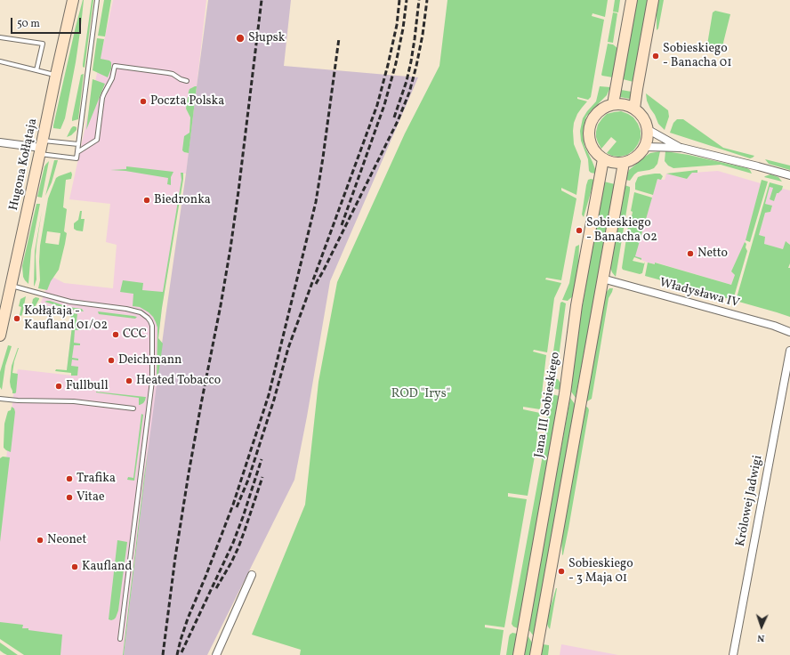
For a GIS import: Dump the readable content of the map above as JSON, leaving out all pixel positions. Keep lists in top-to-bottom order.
{
  "streets": {
    "street": [
      "Hugona Kołłątaja",
      "Władysława IV",
      "Jana III Sobieskiego",
      "Królowej Jadwigi"
    ]
  },
  "parks": ["ROD \"Irys\""],
  "places": [
    "Słupsk",
    "Sobieskiego - Banacha 01",
    "Poczta Polska",
    "Biedronka",
    "Sobieskiego - Banacha 02",
    "Netto",
    "Kołłątaja - Kaufland 01/02",
    "CCC",
    "Deichmann",
    "Heated Tobacco",
    "Fullbull",
    "Trafika",
    "Vitae",
    "Neonet",
    "Kaufland",
    "Sobieskiego - 3 Maja 01"
  ],
  "scale_bar": "50 m",
  "north": "bottom"
}
